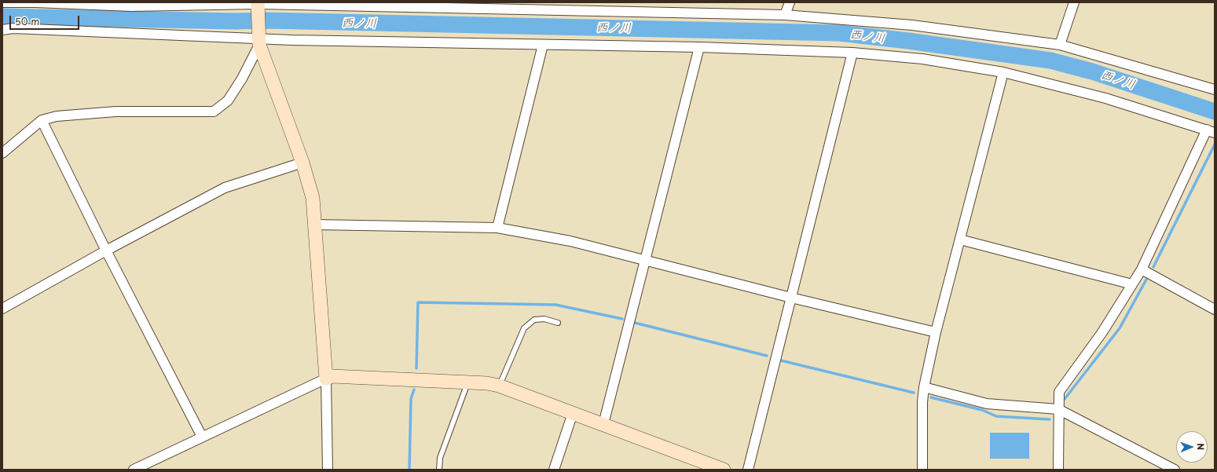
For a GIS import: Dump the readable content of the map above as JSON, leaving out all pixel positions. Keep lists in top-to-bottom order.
{
  "water": ["西ノ川"],
  "scale_bar": "50 m",
  "north": "right"
}
